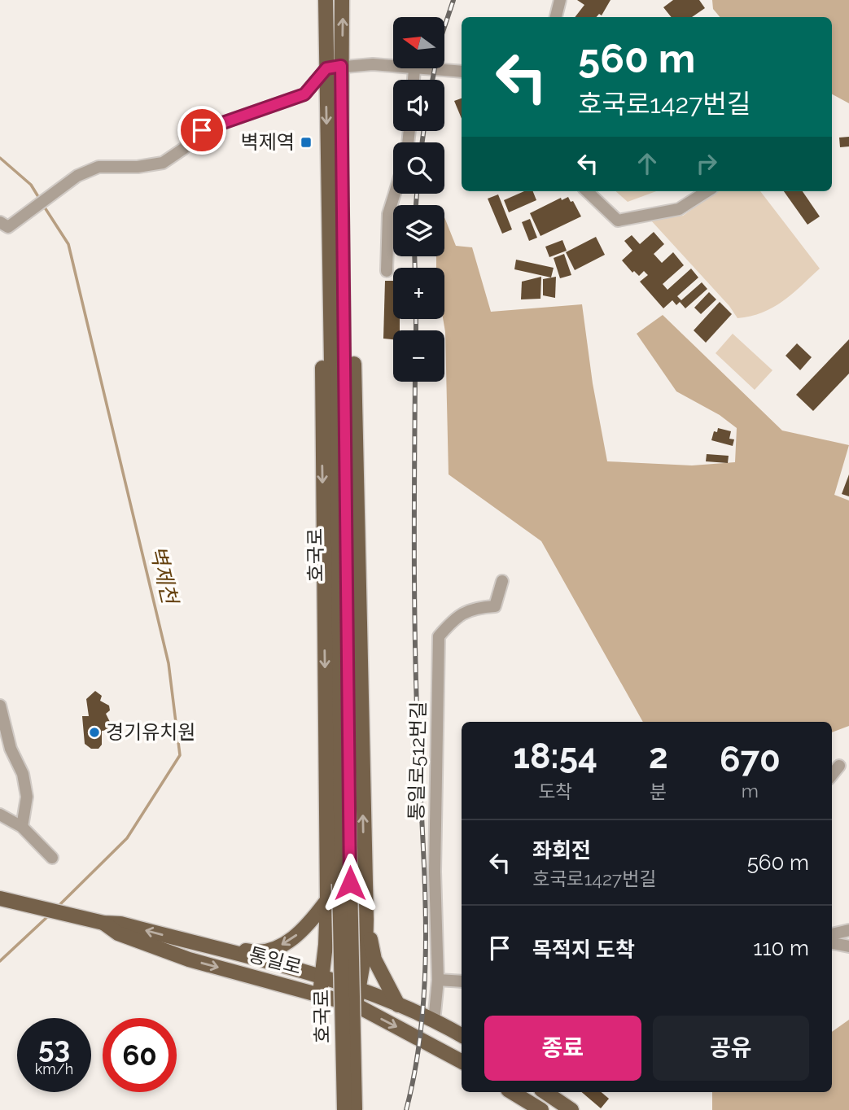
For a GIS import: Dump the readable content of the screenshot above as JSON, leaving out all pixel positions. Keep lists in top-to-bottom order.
{
  "streets": {
    "main road": ["호국로", "통일로"],
    "street": ["통일로512번길"]
  },
  "crossings": [
    ["통일로512번길", "통일로"]
  ],
  "water": ["벽제천"],
  "places": {
    "transit": ["벽제역"],
    "other": ["경기유치원"]
  },
  "north": "left",
  "page": {
    "map_buttons": ["+", "−"],
    "turn": ["560 m", "호국로1427번길"],
    "eta": [
      "18:54",
      "도착",
      "2",
      "분",
      "670",
      "m"
    ],
    "list": [
      {
        "name": "좌회전",
        "note": "호국로1427번길",
        "value": "560 m"
      },
      {
        "name": "목적지 도착",
        "value": "110 m"
      }
    ],
    "buttons": ["종료", "공유"],
    "speed": "53 km/h",
    "limit": "60"
  }
}
